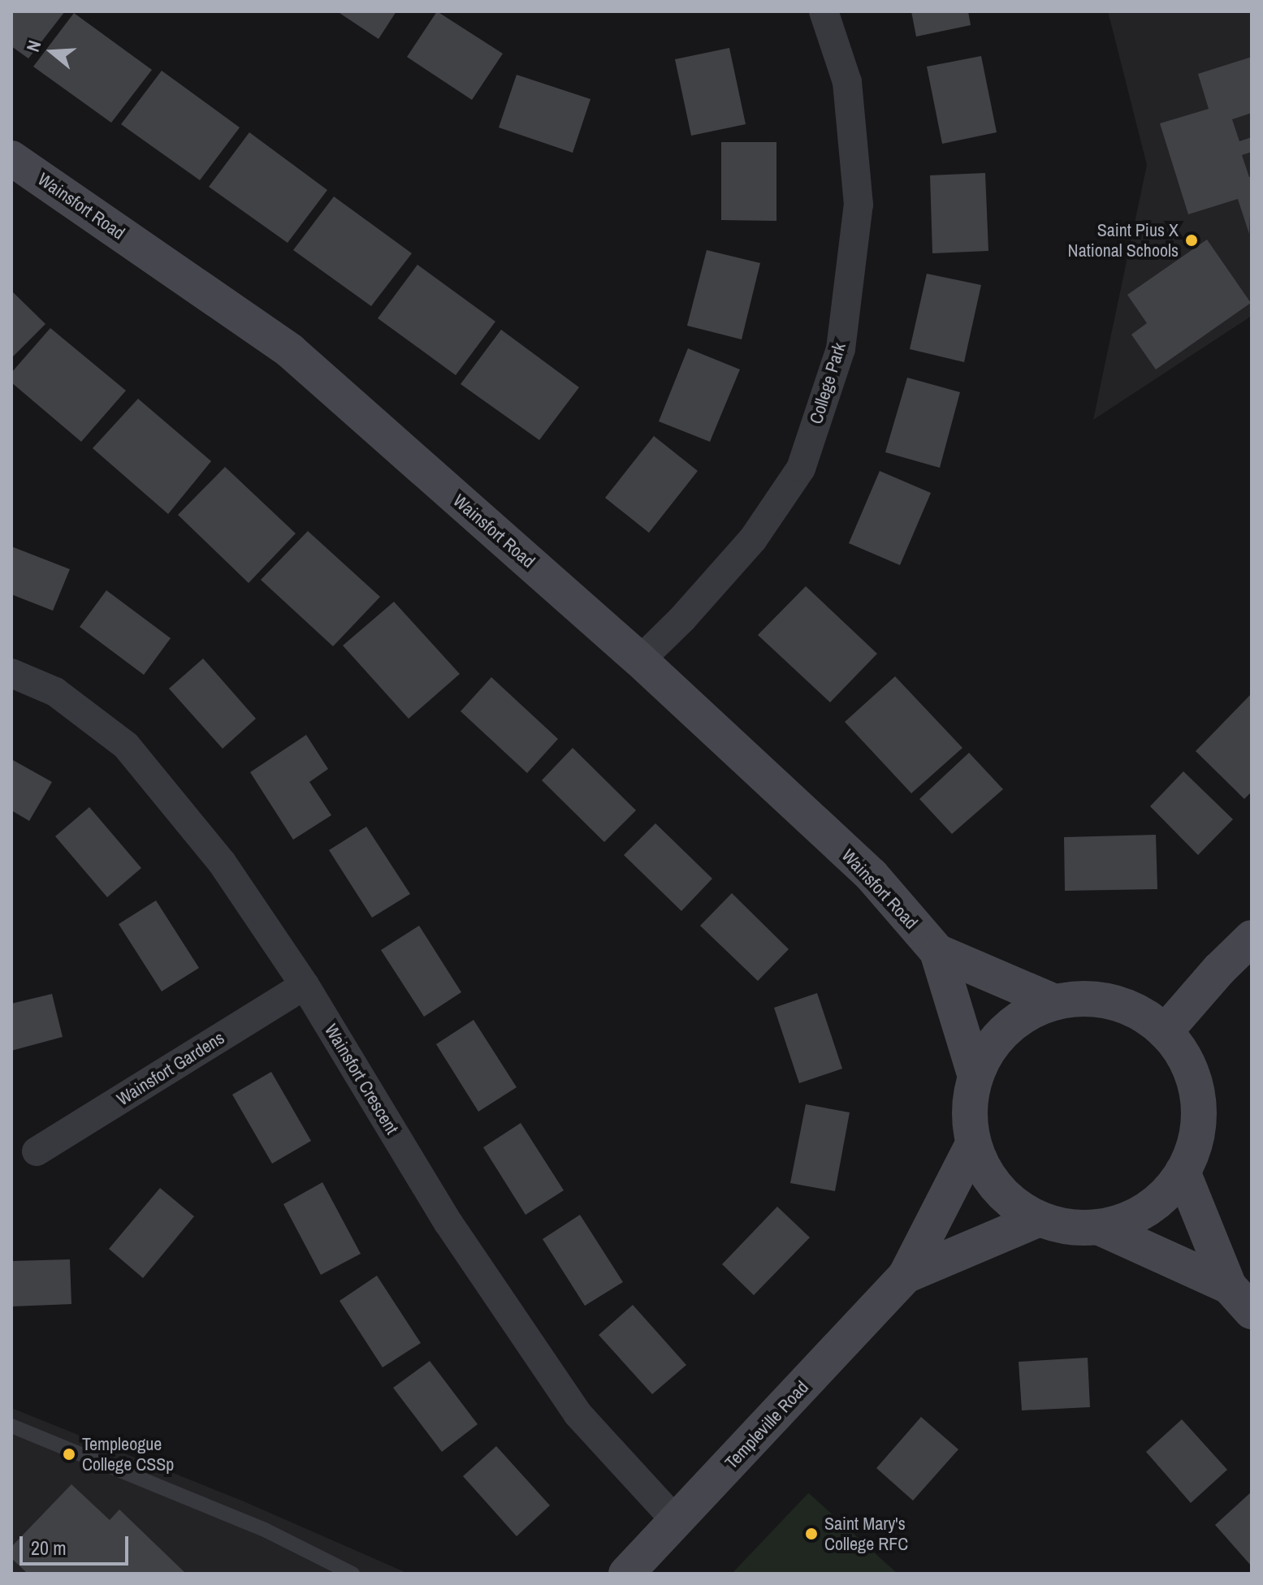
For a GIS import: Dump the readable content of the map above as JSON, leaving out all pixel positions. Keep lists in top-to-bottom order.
{
  "streets": {
    "main road": ["Wainsfort Road", "Templeville Road"],
    "street": ["College Park", "Wainsfort Gardens", "Wainsfort Crescent"]
  },
  "crossings": [
    ["Wainsfort Road", "College Park"],
    ["Wainsfort Road", "Templeville Road"],
    ["Wainsfort Gardens", "Wainsfort Crescent"],
    ["Wainsfort Crescent", "Templeville Road"]
  ],
  "places": ["Saint Pius X National Schools", "Templeogue College CSSp", "Saint Mary's College RFC"],
  "scale_bar": "20 m",
  "north": "left"
}
